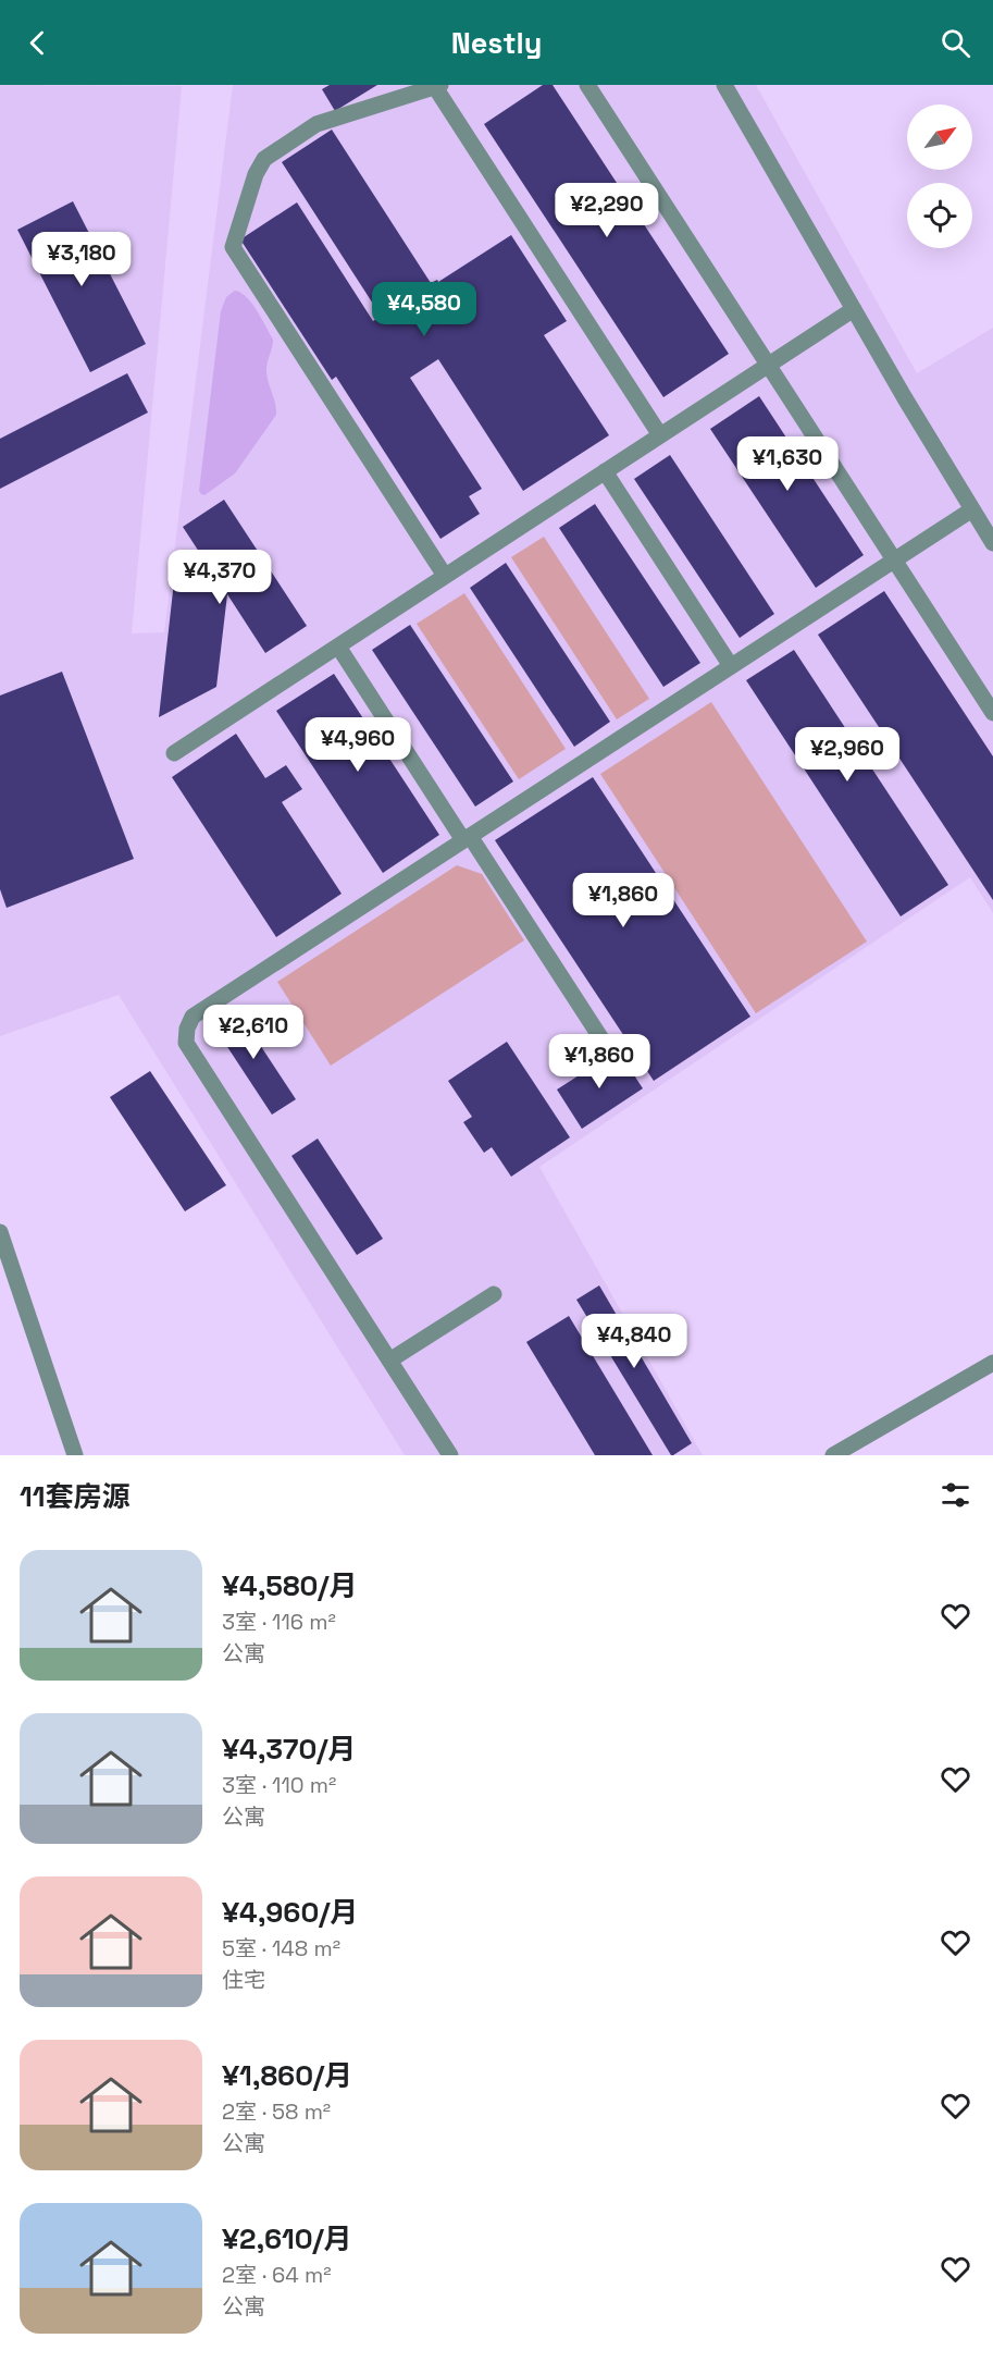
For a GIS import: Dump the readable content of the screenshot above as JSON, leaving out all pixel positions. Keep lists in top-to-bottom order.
{
  "north": "top right",
  "page": {
    "header": "Nestly",
    "price": [
      "¥2,290",
      "¥3,180",
      "¥4,580",
      "¥1,630",
      "¥4,370",
      "¥4,960",
      "¥2,960",
      "¥1,860",
      "¥2,610",
      "¥1,860",
      "¥4,840"
    ],
    "heading": "11套房源",
    "list": [
      {
        "name": "¥4,580/月",
        "note": "3室 · 116 m² · 公寓"
      },
      {
        "name": "¥4,370/月",
        "note": "3室 · 110 m² · 公寓"
      },
      {
        "name": "¥4,960/月",
        "note": "5室 · 148 m² · 住宅"
      },
      {
        "name": "¥1,860/月",
        "note": "2室 · 58 m² · 公寓"
      },
      {
        "name": "¥2,610/月",
        "note": "2室 · 64 m² · 公寓"
      }
    ]
  }
}
